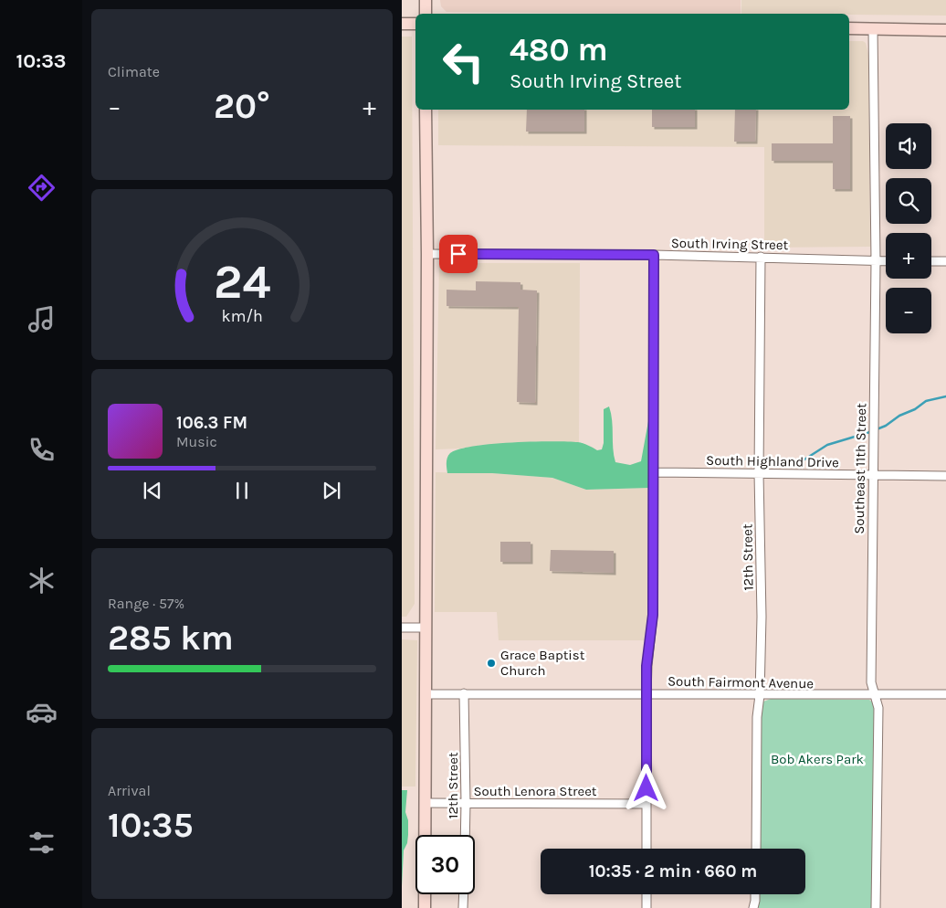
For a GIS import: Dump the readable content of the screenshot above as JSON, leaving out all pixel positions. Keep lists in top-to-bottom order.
{
  "streets": {
    "street": [
      "South Irving Street",
      "South Highland Drive",
      "Southeast 11th Street",
      "12th Street",
      "South Fairmont Avenue",
      "South Lenora Street"
    ]
  },
  "crossings": [
    ["South Irving Street", "Southeast 11th Street"],
    ["South Irving Street", "12th Street"],
    ["South Highland Drive", "Southeast 11th Street"],
    ["South Highland Drive", "12th Street"],
    ["Southeast 11th Street", "South Fairmont Avenue"],
    ["12th Street", "South Fairmont Avenue"],
    ["12th Street", "South Lenora Street"]
  ],
  "parks": ["Bob Akers Park"],
  "places": ["Grace Baptist Church"],
  "page": {
    "tabs": "10:33",
    "tile": [
      "Climate",
      ["Range · 57%", "285 km"],
      ["Arrival", "10:35"]
    ],
    "turn": ["480 m", "South Irving Street"],
    "heat": ["−", "20°", "+"],
    "map_buttons": ["+", "−"],
    "song": ["106.3 FM", "Music"],
    "limit": "30",
    "trip": "10:35 · 2 min · 660 m",
    "gauge": ["24", "km/h"]
  }
}
